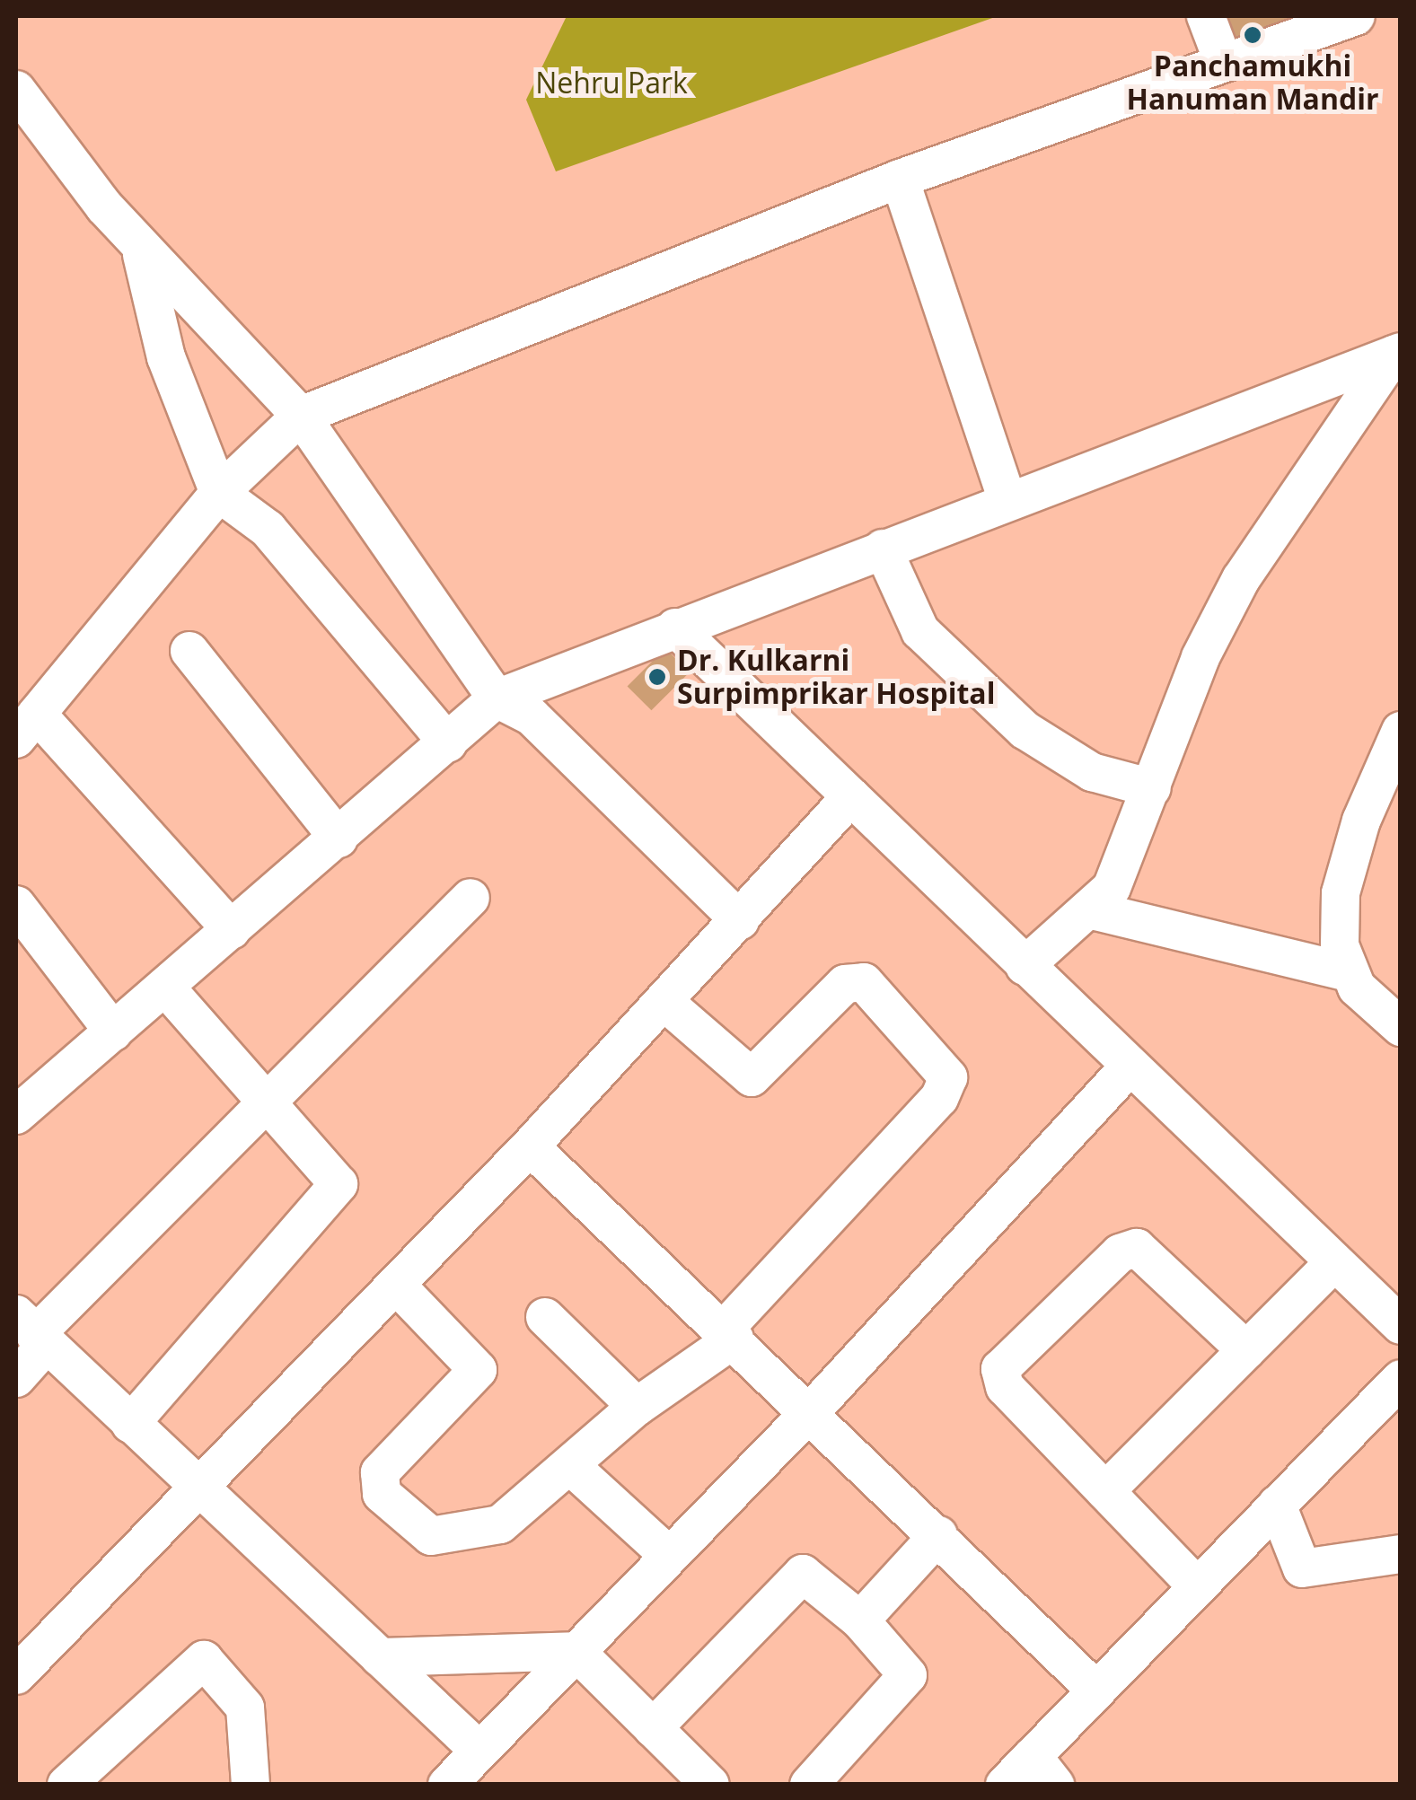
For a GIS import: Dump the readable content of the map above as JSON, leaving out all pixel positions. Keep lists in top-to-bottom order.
{
  "parks": ["Nehru Park"],
  "places": ["Panchamukhi Hanuman Mandir", "Dr. Kulkarni Surpimprikar Hospital"]
}
